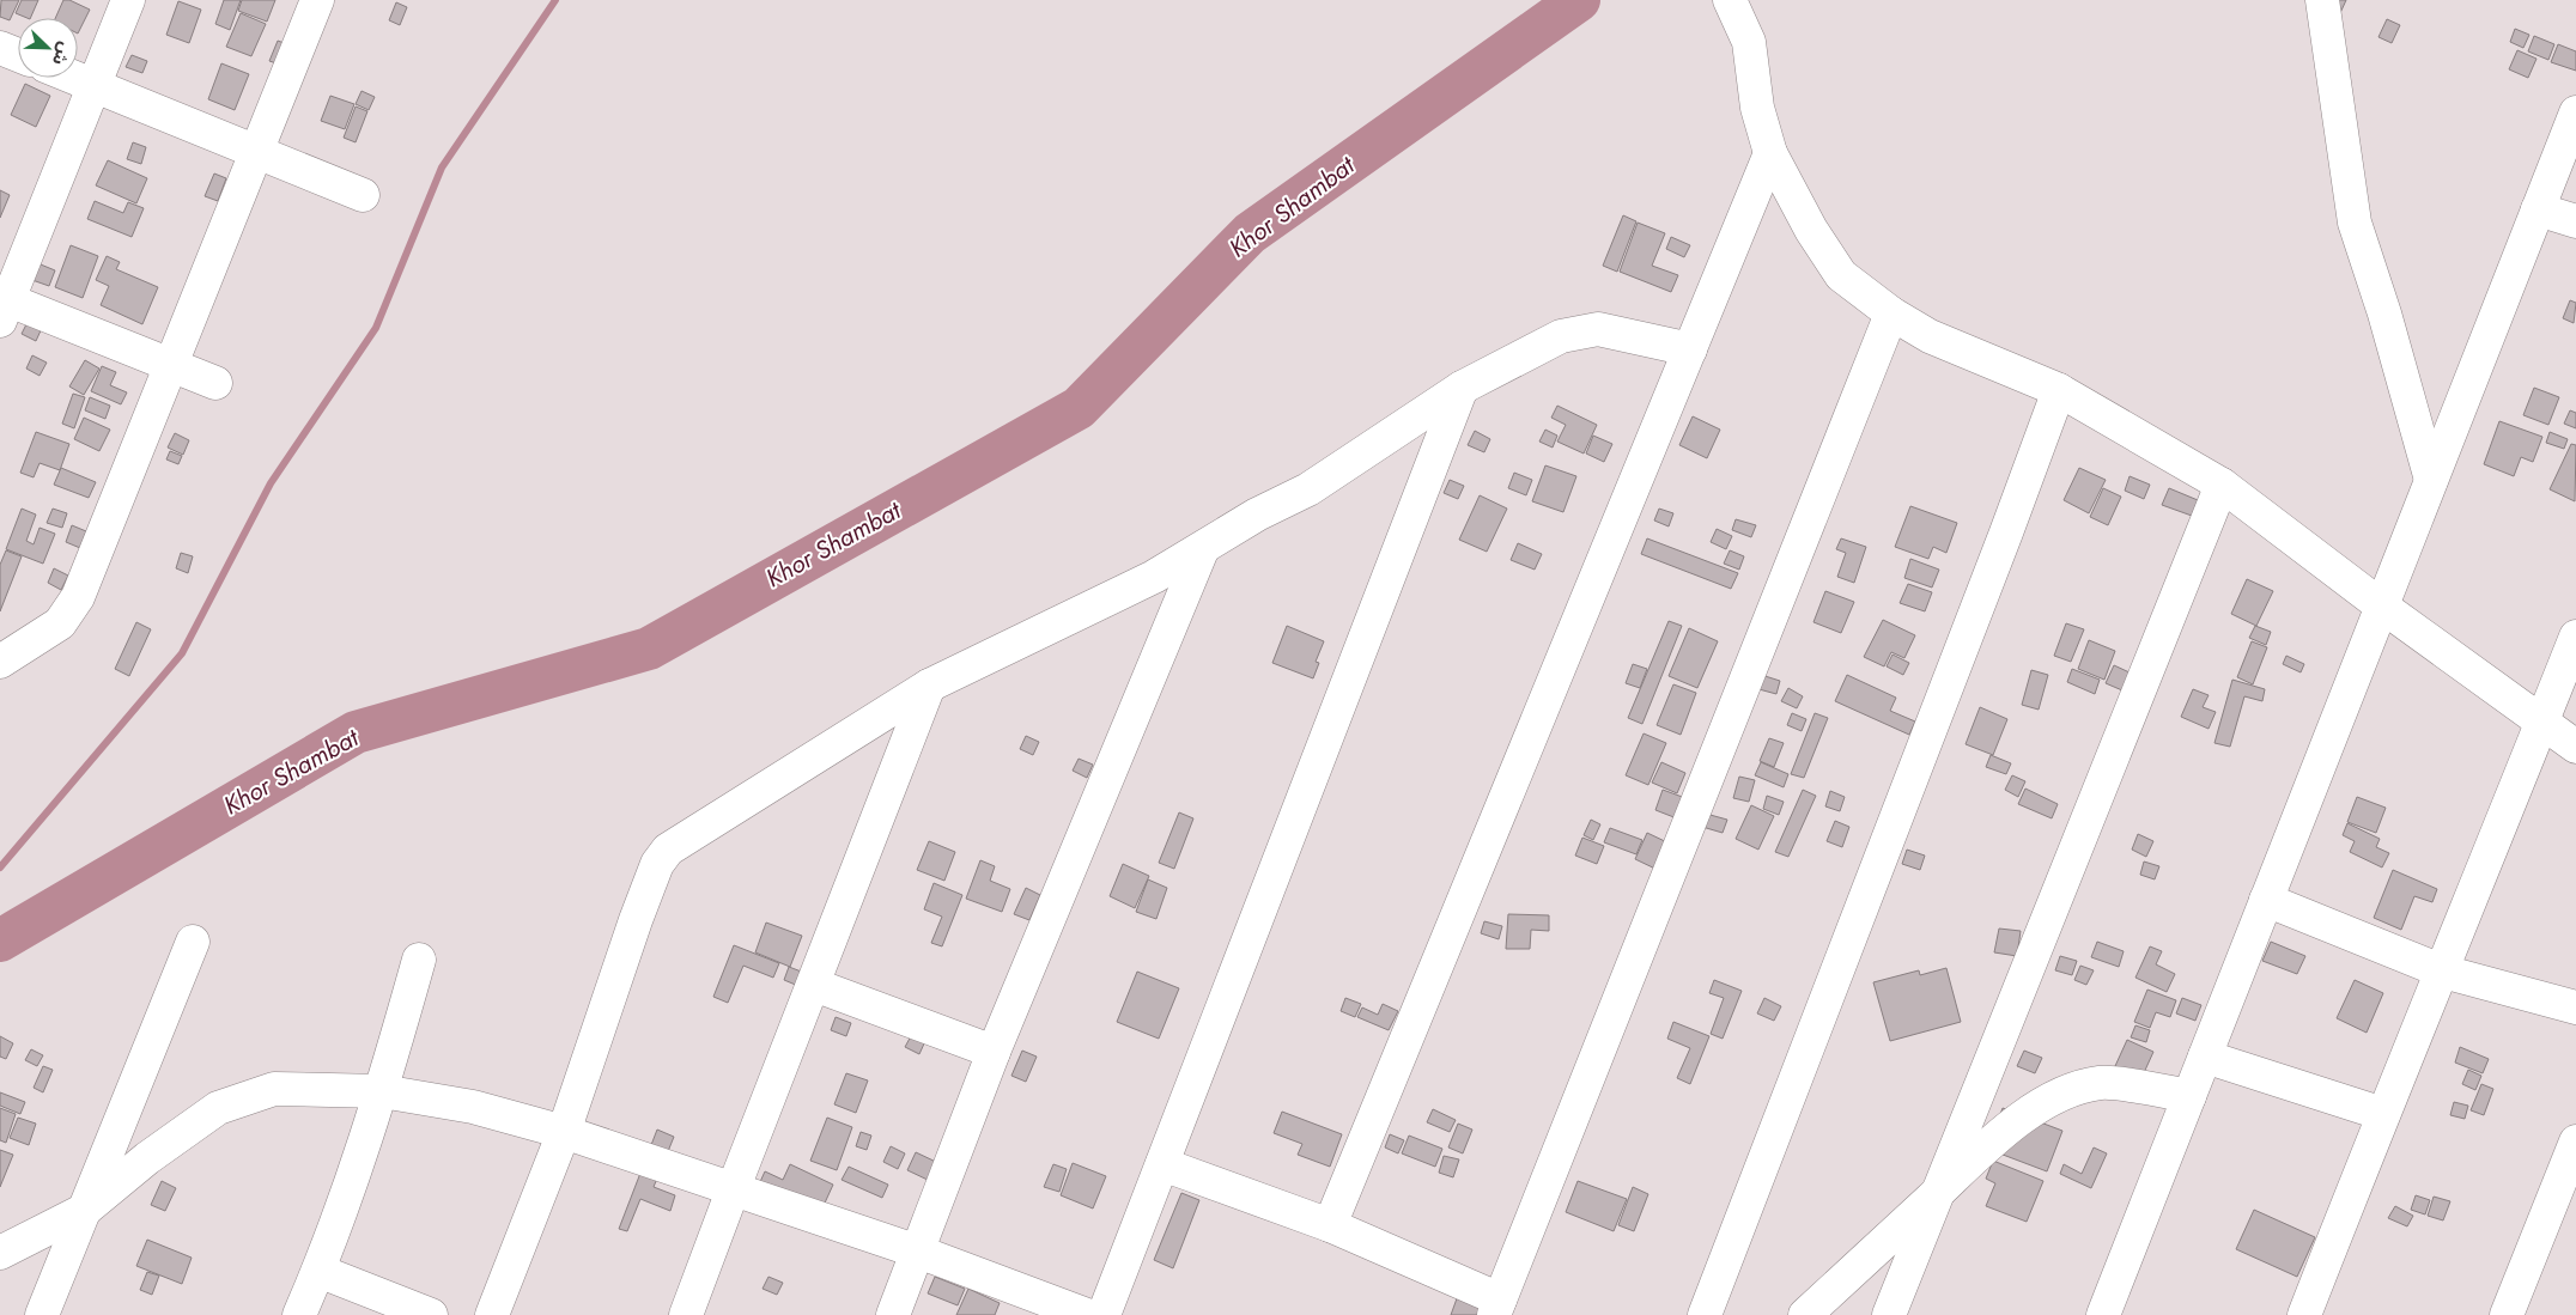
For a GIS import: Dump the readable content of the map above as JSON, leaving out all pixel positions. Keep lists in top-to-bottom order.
{
  "water": ["Khor Shambat"],
  "north": "bottom right"
}
